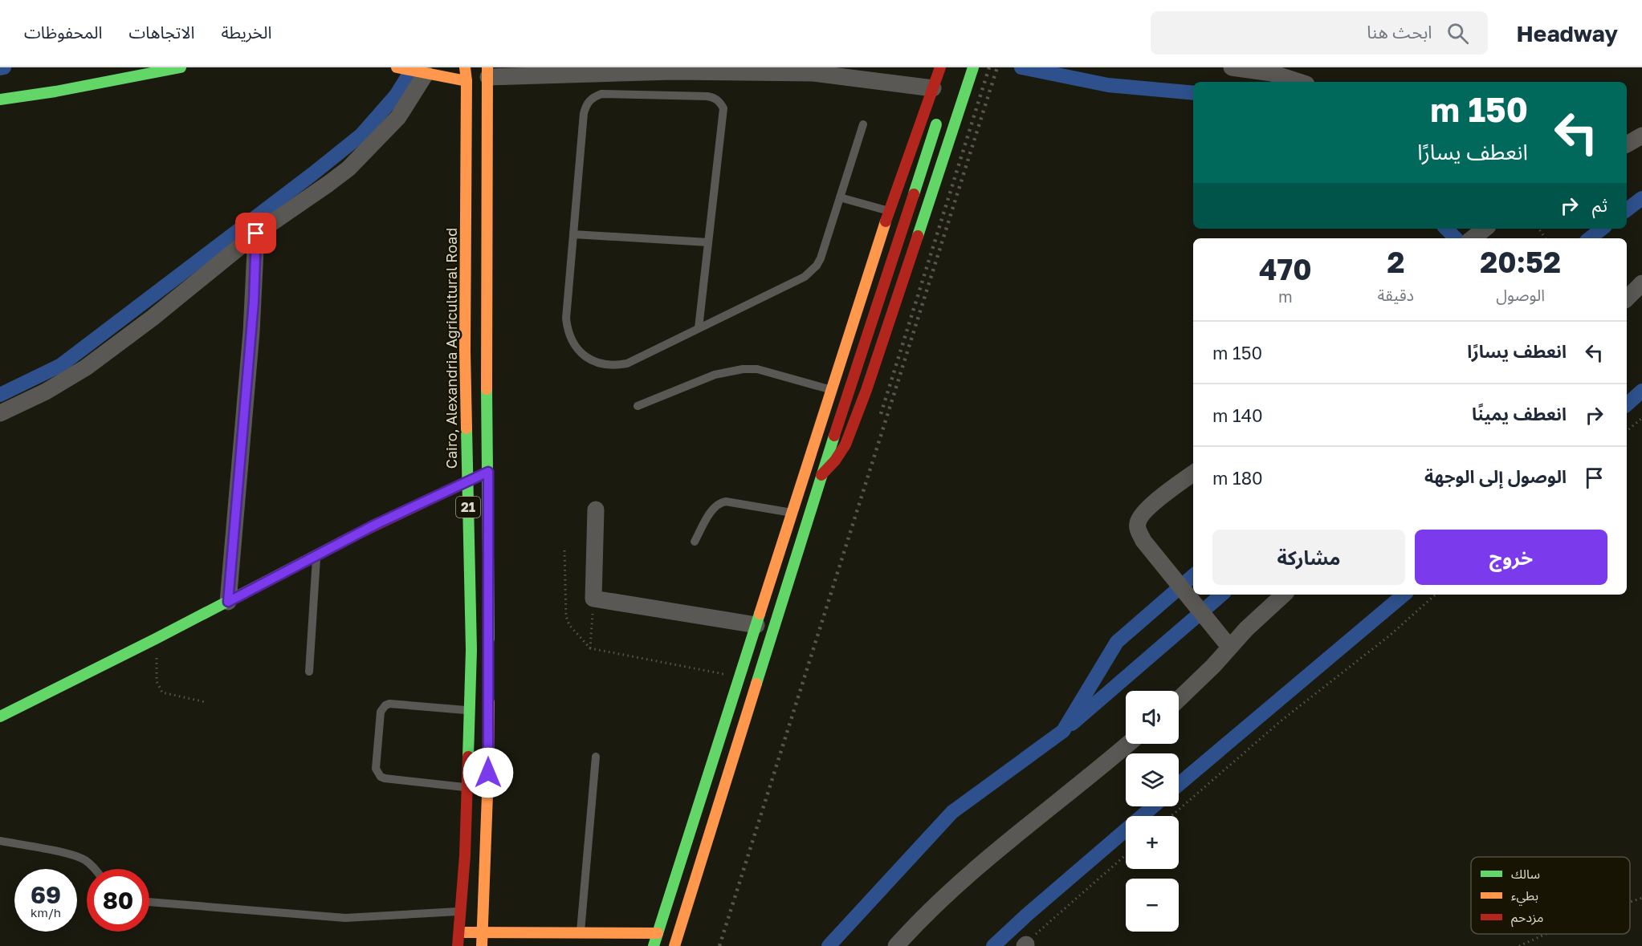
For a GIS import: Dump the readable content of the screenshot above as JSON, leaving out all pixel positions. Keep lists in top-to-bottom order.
{
  "streets": {
    "main road": ["Cairo, Alexandria Agricultural Road", "21"]
  },
  "legend": ["سالك", "بطيء", "مزدحم"],
  "page": {
    "header": "Headway",
    "search": "ابحث هنا",
    "nav": ["الخريطة", "الاتجاهات", "المحفوظات"],
    "turn": ["150 m", "انعطف يسارًا"],
    "then": "ثم",
    "eta": [
      "20:52",
      "الوصول",
      "2",
      "دقيقة",
      "470",
      "m"
    ],
    "list": [
      {
        "name": "انعطف يسارًا",
        "value": "150 m"
      },
      {
        "name": "انعطف يمينًا",
        "value": "140 m"
      },
      {
        "name": "الوصول إلى الوجهة",
        "value": "180 m"
      }
    ],
    "buttons": ["خروج", "مشاركة"],
    "map_buttons": ["+", "−"],
    "speed": "69 km/h",
    "limit": "80"
  }
}
